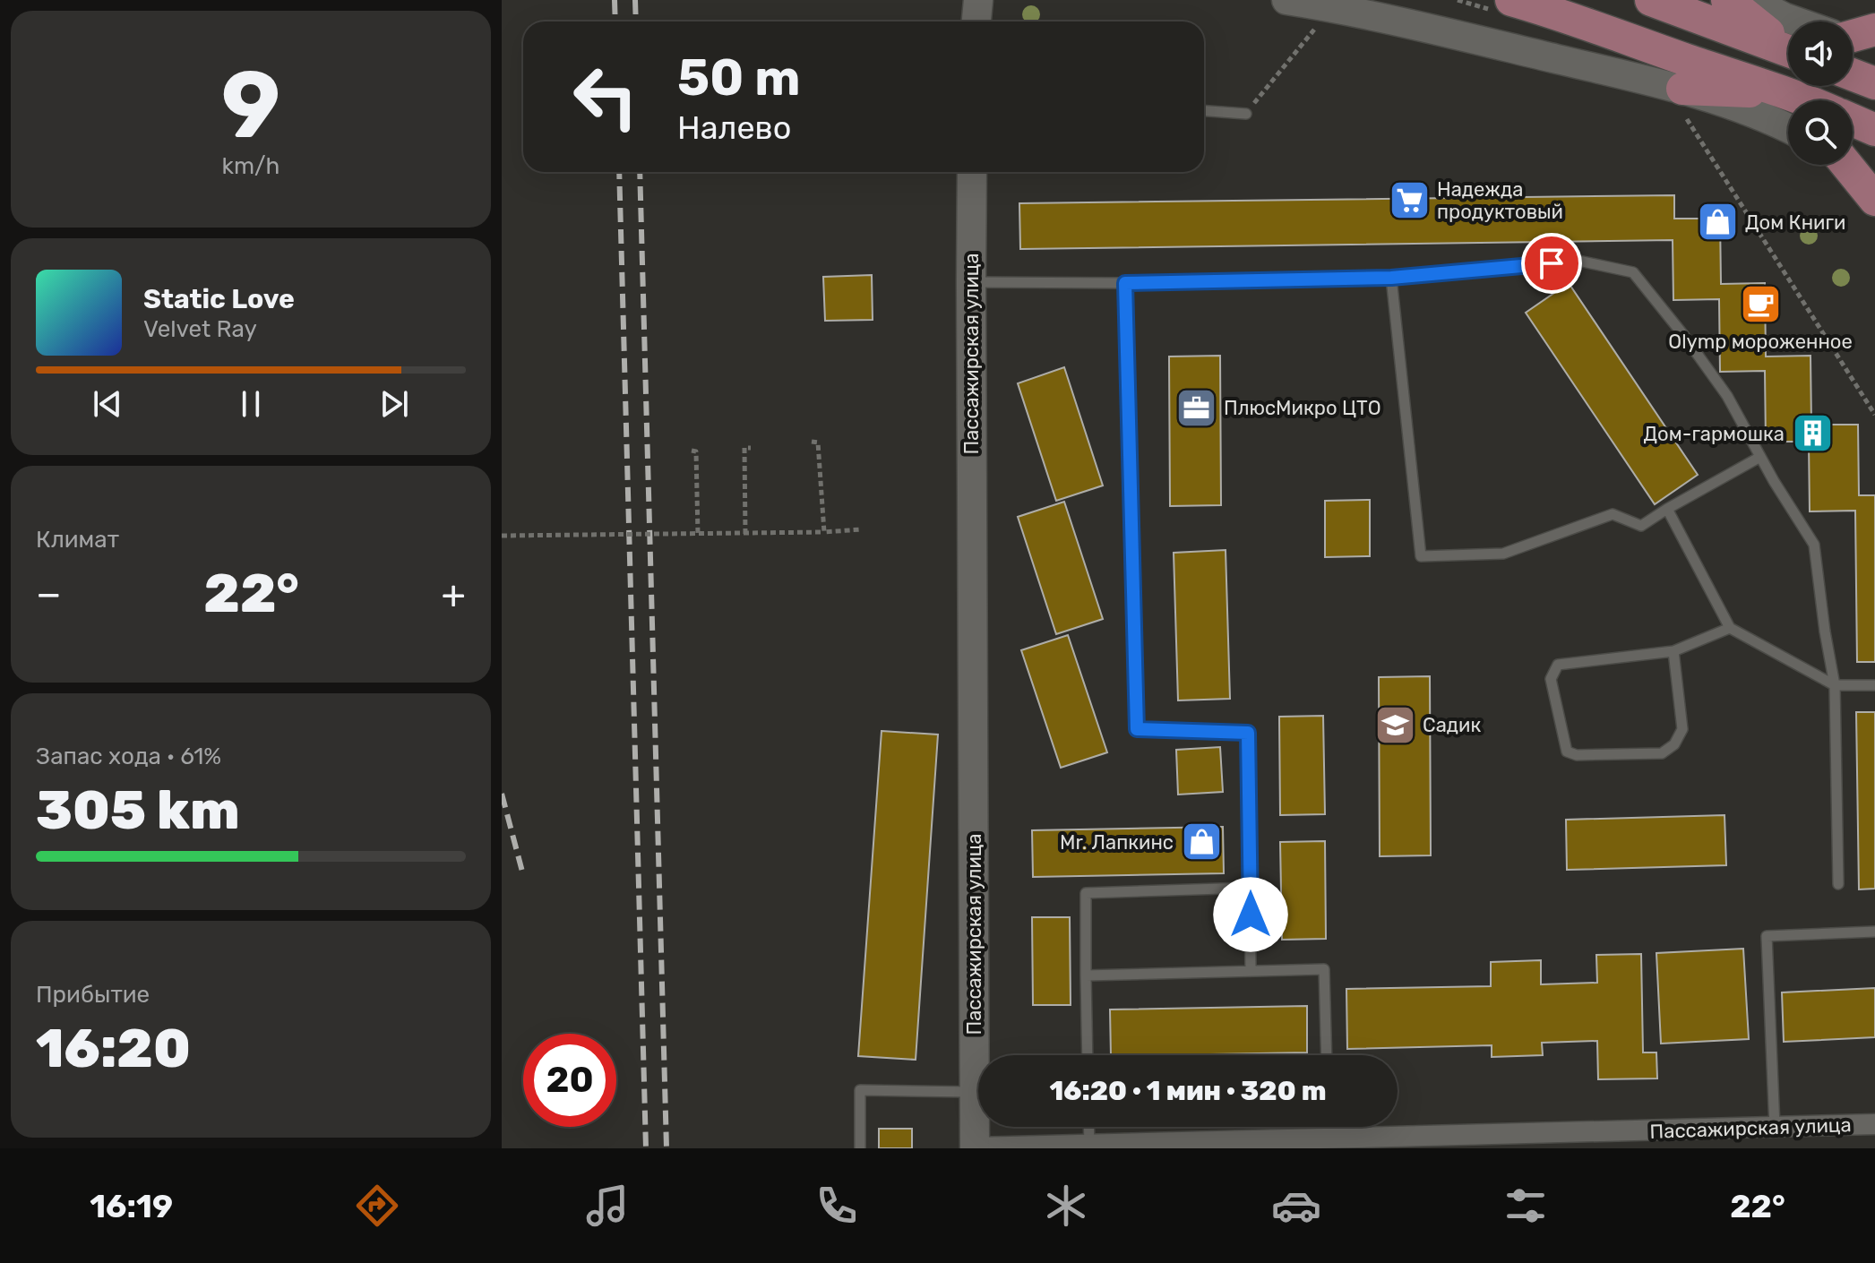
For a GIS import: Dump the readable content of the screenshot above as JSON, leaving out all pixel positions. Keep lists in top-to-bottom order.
{
  "streets": {
    "street": ["Пассажирская улица"]
  },
  "places": {
    "supermarket": ["Надежда продуктовый"],
    "shop": ["Дом Книги", "Mr. Лапкинс"],
    "cafe": ["Olymp мороженное"],
    "office": ["ПлюсМикро ЦТО"],
    "building": ["Дом-гармошка"],
    "school or university": ["Садик"]
  },
  "page": {
    "tile": [
      ["9", "km/h"],
      "Климат",
      ["Запас хода · 61%", "305 km"],
      ["Прибытие", "16:20"]
    ],
    "turn": ["50 m", "Налево"],
    "song": ["Static Love", "Velvet Ray"],
    "heat": ["−", "22°", "+"],
    "limit": "20",
    "trip": "16:20 · 1 мин · 320 m",
    "tabs": ["16:19", "22°"]
  }
}
